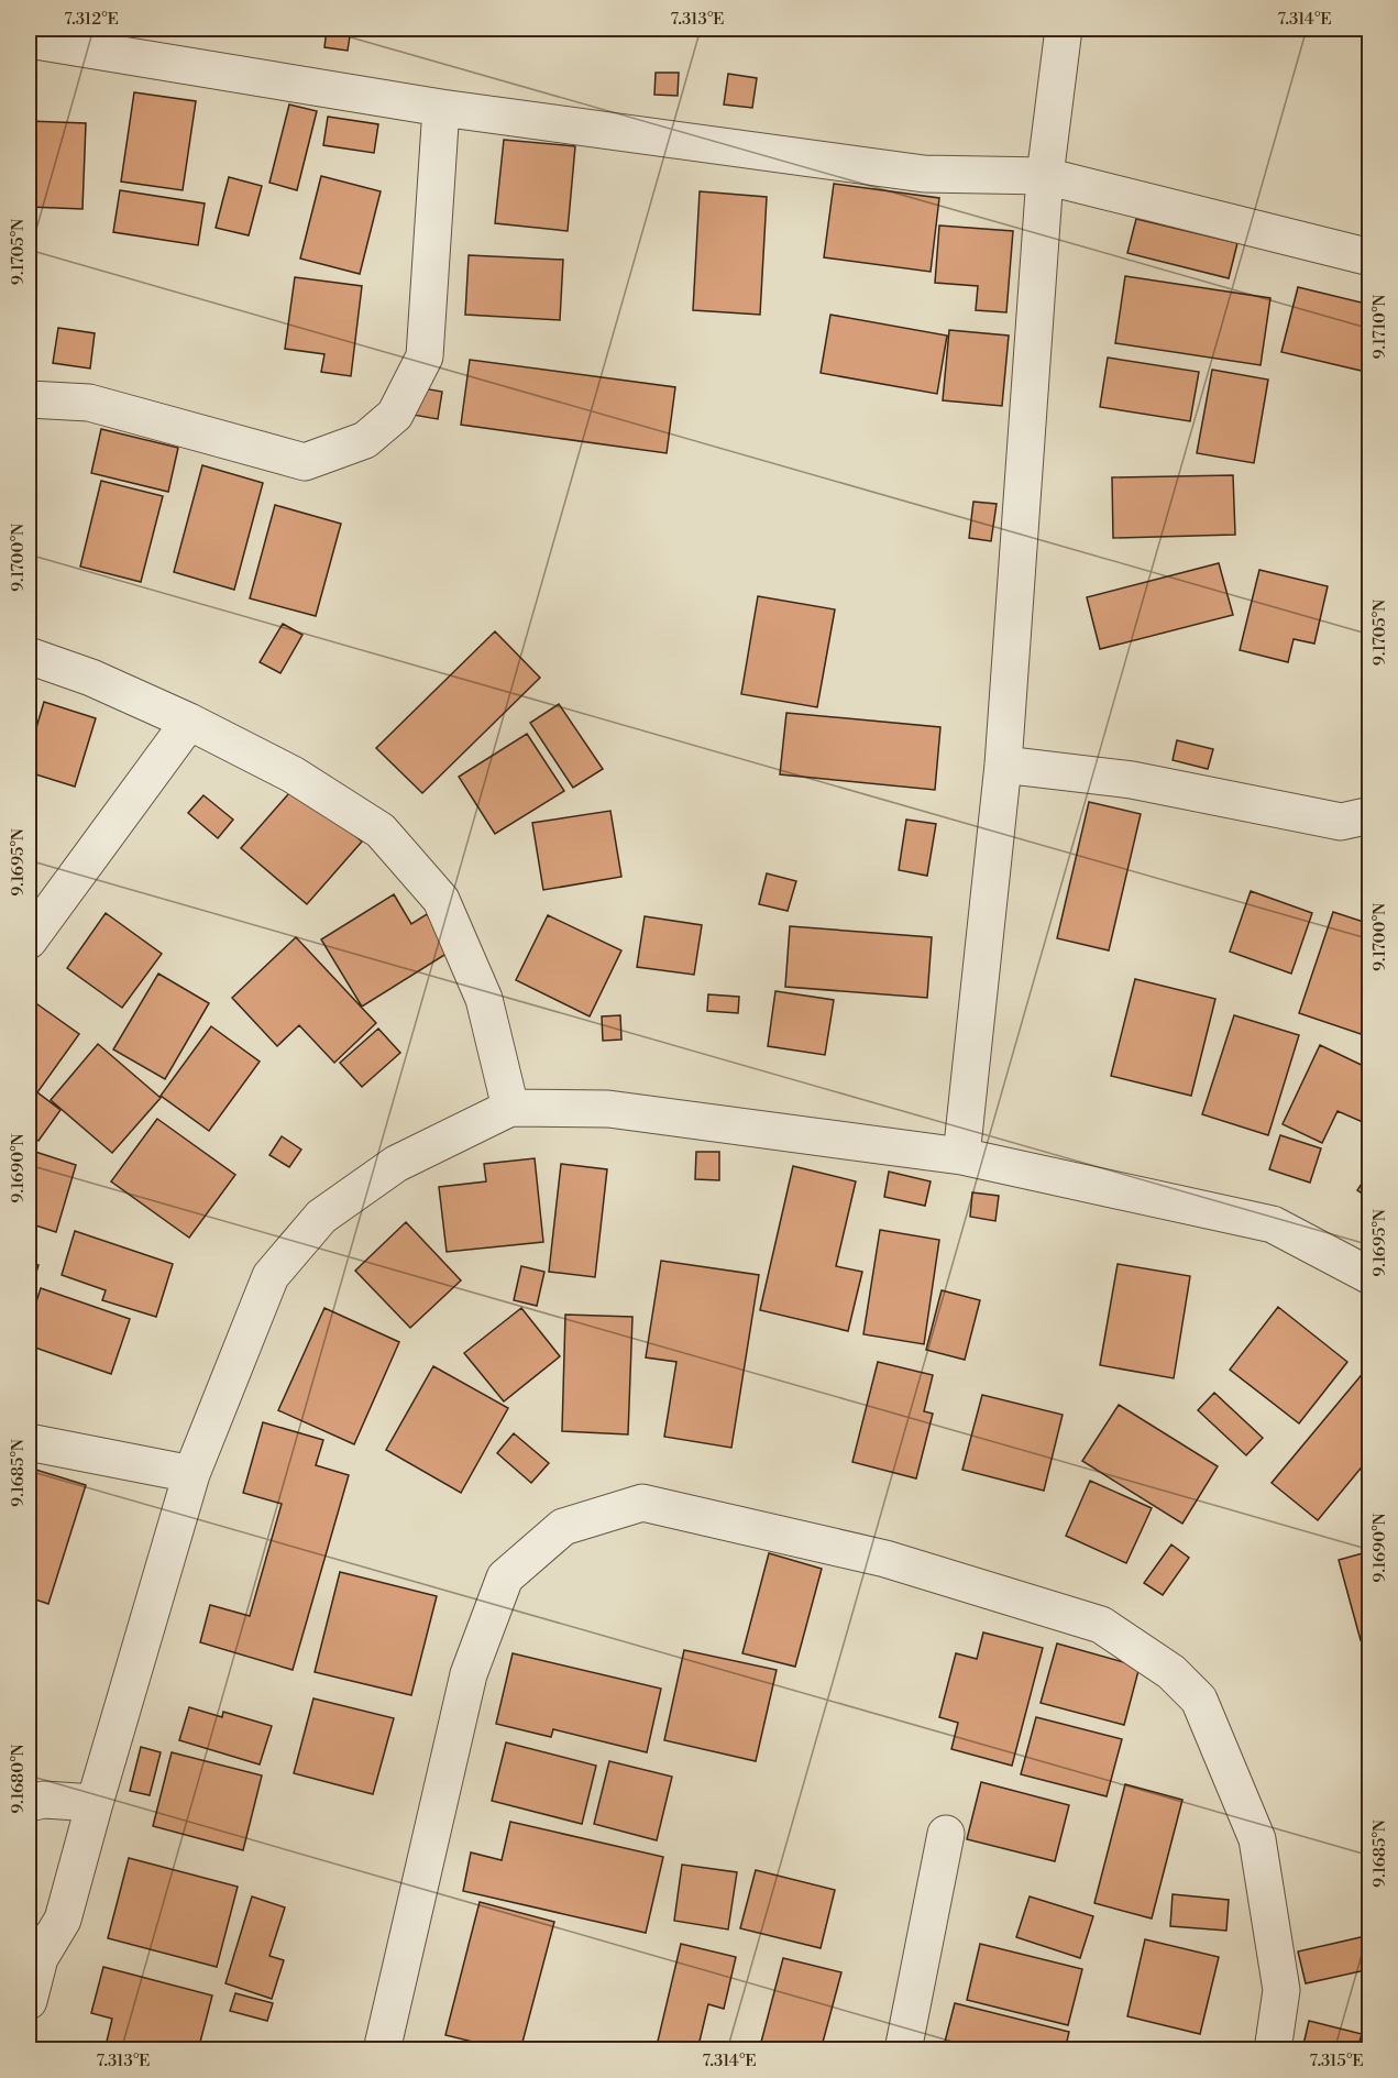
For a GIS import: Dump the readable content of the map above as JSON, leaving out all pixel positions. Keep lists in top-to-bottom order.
{
  "coordinates": [
    "7.312°E",
    "7.313°E",
    "7.314°E",
    "9.1705°N",
    "9.1710°N",
    "9.1700°N",
    "9.1695°N",
    "9.1690°N",
    "9.1685°N",
    "9.1680°N",
    "7.315°E"
  ]
}
